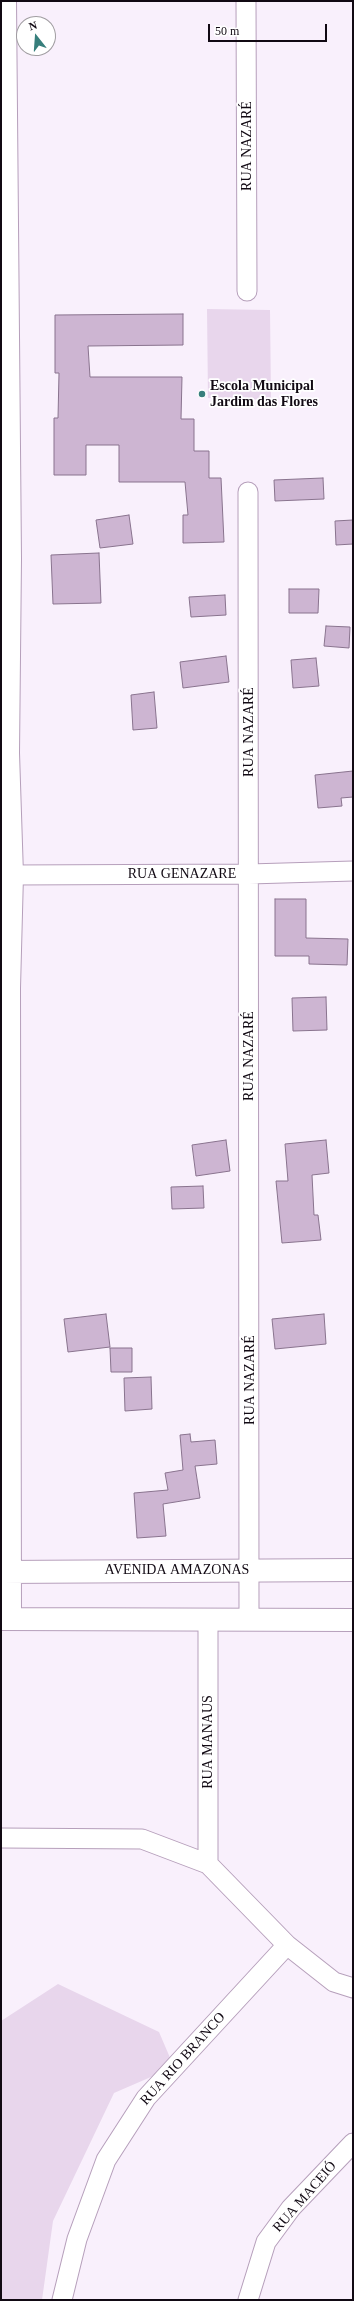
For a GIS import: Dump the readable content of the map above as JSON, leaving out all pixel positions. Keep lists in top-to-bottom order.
{
  "streets": {
    "street": [
      "RUA NAZARÉ",
      "RUA GENAZARE",
      "AVENIDA AMAZONAS",
      "RUA MANAUS",
      "RUA RIO BRANCO",
      "RUA MACEIÓ"
    ]
  },
  "crossings": [
    ["RUA NAZARÉ", "RUA GENAZARE"],
    ["RUA NAZARÉ", "AVENIDA AMAZONAS"]
  ],
  "places": ["Escola Municipal Jardim das Flores"],
  "scale_bar": "50 m",
  "north": "top"
}
